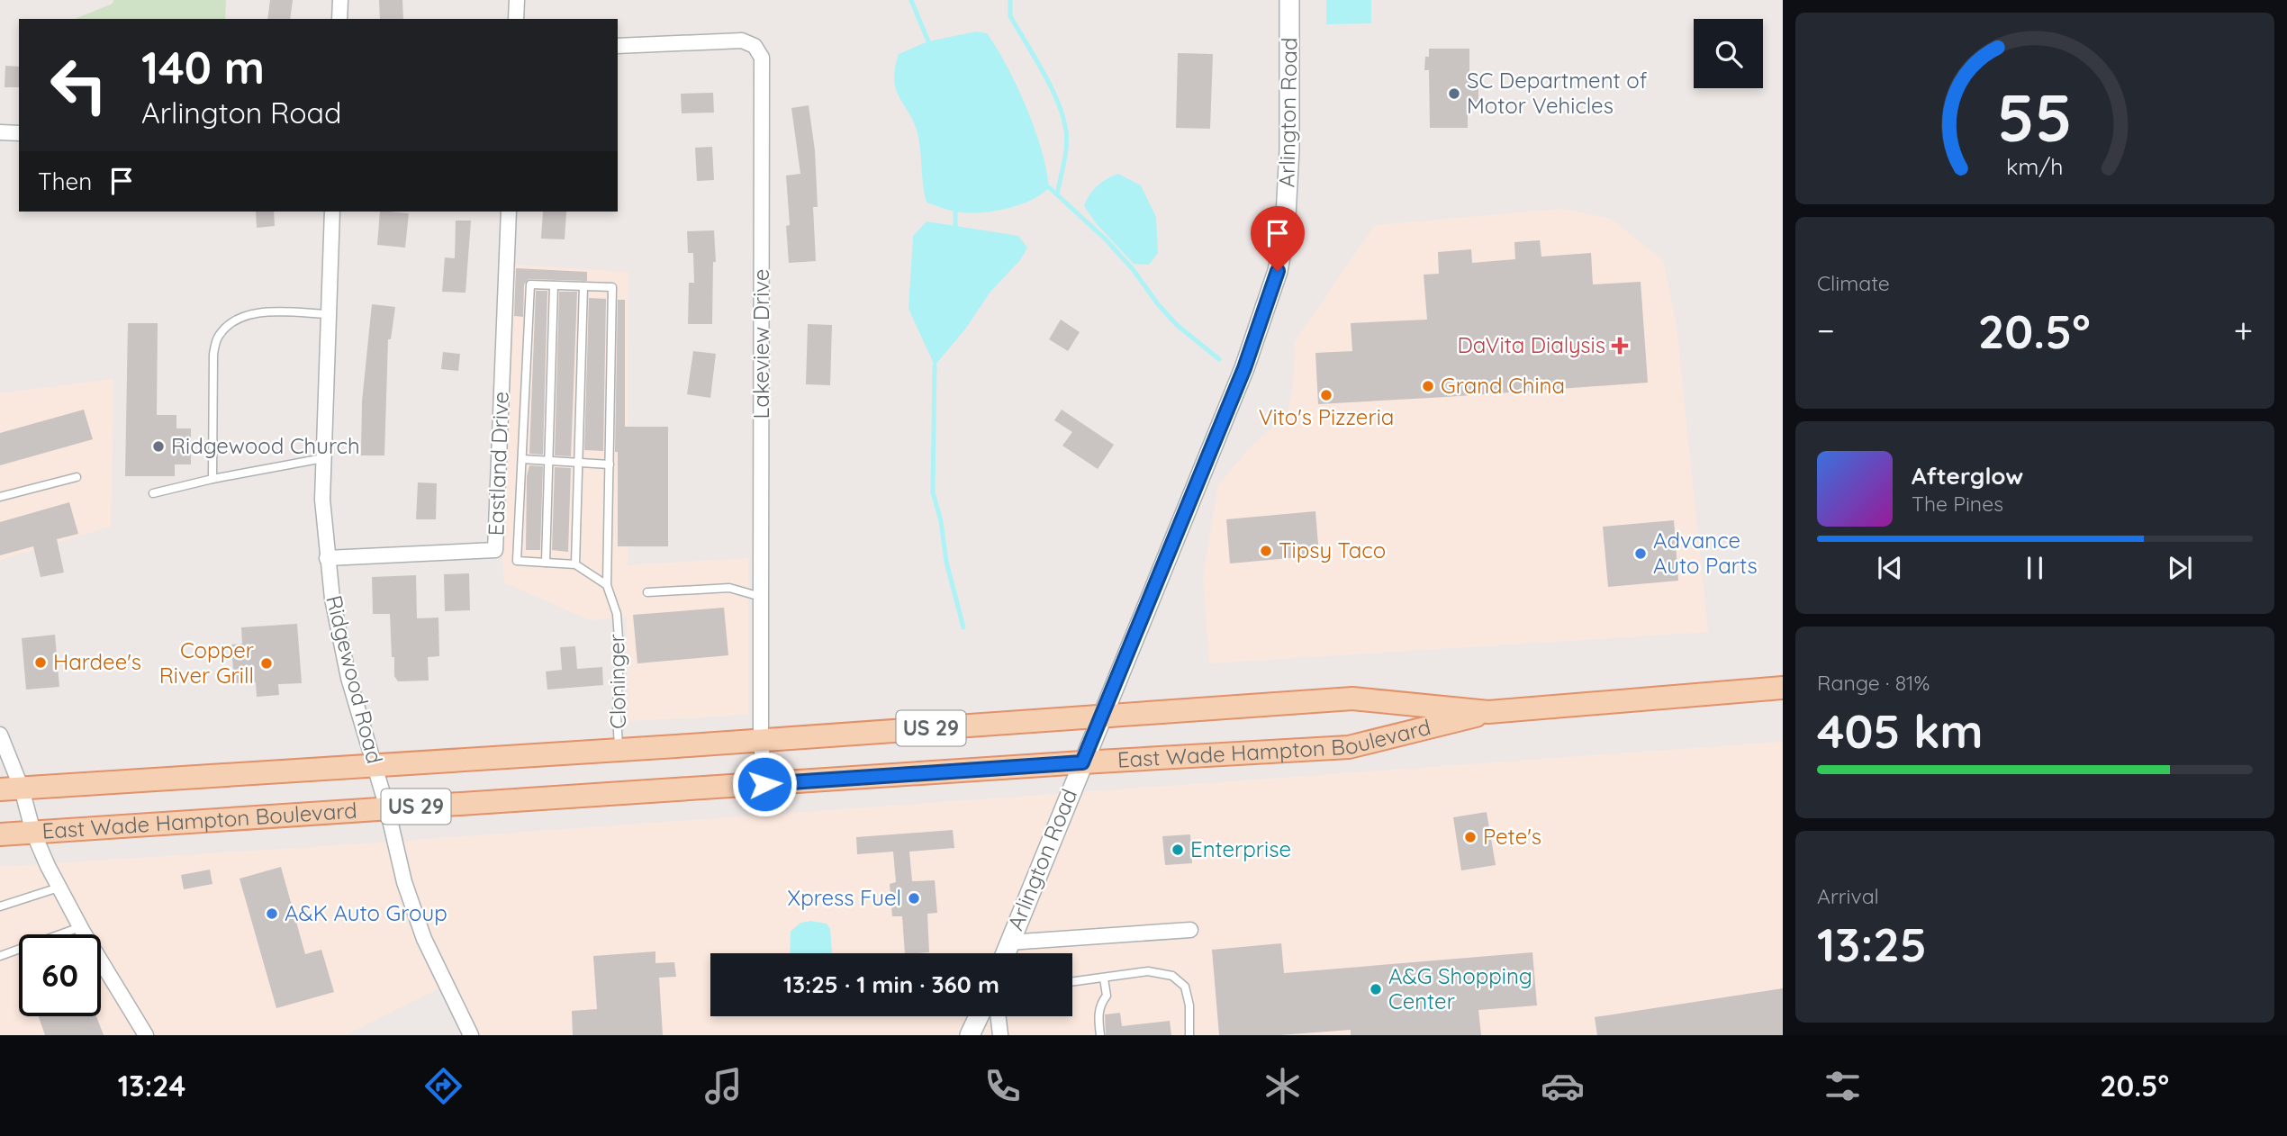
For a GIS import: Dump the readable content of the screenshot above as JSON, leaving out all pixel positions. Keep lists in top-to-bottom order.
{
  "streets": {
    "main road": ["Arlington Road", "US 29", "East Wade Hampton Boulevard"],
    "street": ["Lakeview Drive", "Eastland Drive", "Ridgewood Road"],
    "lane": ["Cloninger"]
  },
  "crossings": [
    ["Arlington Road", "East Wade Hampton Boulevard"],
    ["Lakeview Drive", "East Wade Hampton Boulevard"],
    ["Eastland Drive", "Ridgewood Road"],
    ["Ridgewood Road", "East Wade Hampton Boulevard"],
    ["Cloninger", "East Wade Hampton Boulevard"]
  ],
  "places": {
    "other": [
      "SC Department of Motor Vehicles",
      "Grand China",
      "Vito's Pizzeria",
      "Ridgewood Church",
      "Tipsy Taco",
      "Advance Auto Parts",
      "Hardee's",
      "Copper River Grill",
      "Pete's",
      "Enterprise",
      "Xpress Fuel",
      "A&K Auto Group",
      "A&G Shopping Center"
    ],
    "health": ["DaVita Dialysis"]
  },
  "page": {
    "turn": ["140 m", "Arlington Road"],
    "then": "Then",
    "tile": [
      "Climate",
      ["Range · 81%", "405 km"],
      ["Arrival", "13:25"]
    ],
    "heat": ["−", "20.5°", "+"],
    "song": ["Afterglow", "The Pines"],
    "limit": "60",
    "trip": "13:25 · 1 min · 360 m",
    "tabs": ["13:24", "20.5°"],
    "gauge": ["55", "km/h"]
  }
}
